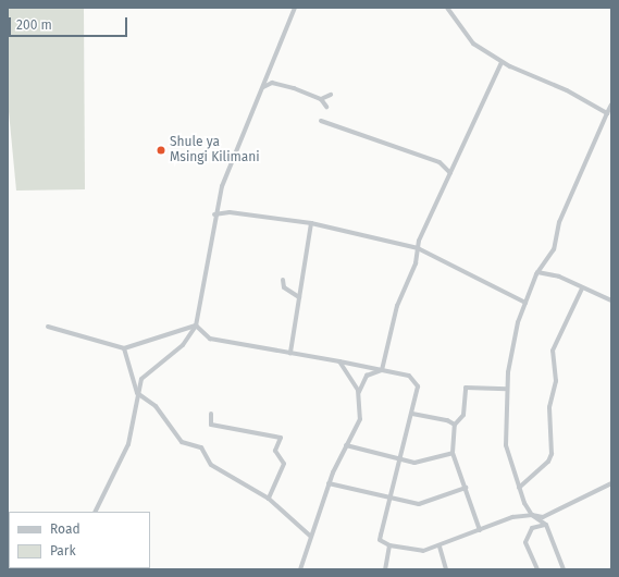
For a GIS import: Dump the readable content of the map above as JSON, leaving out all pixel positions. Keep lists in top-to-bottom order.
{
  "places": ["Shule ya Msingi Kilimani"],
  "legend": ["Road", "Park"],
  "scale_bar": "200 m"
}
